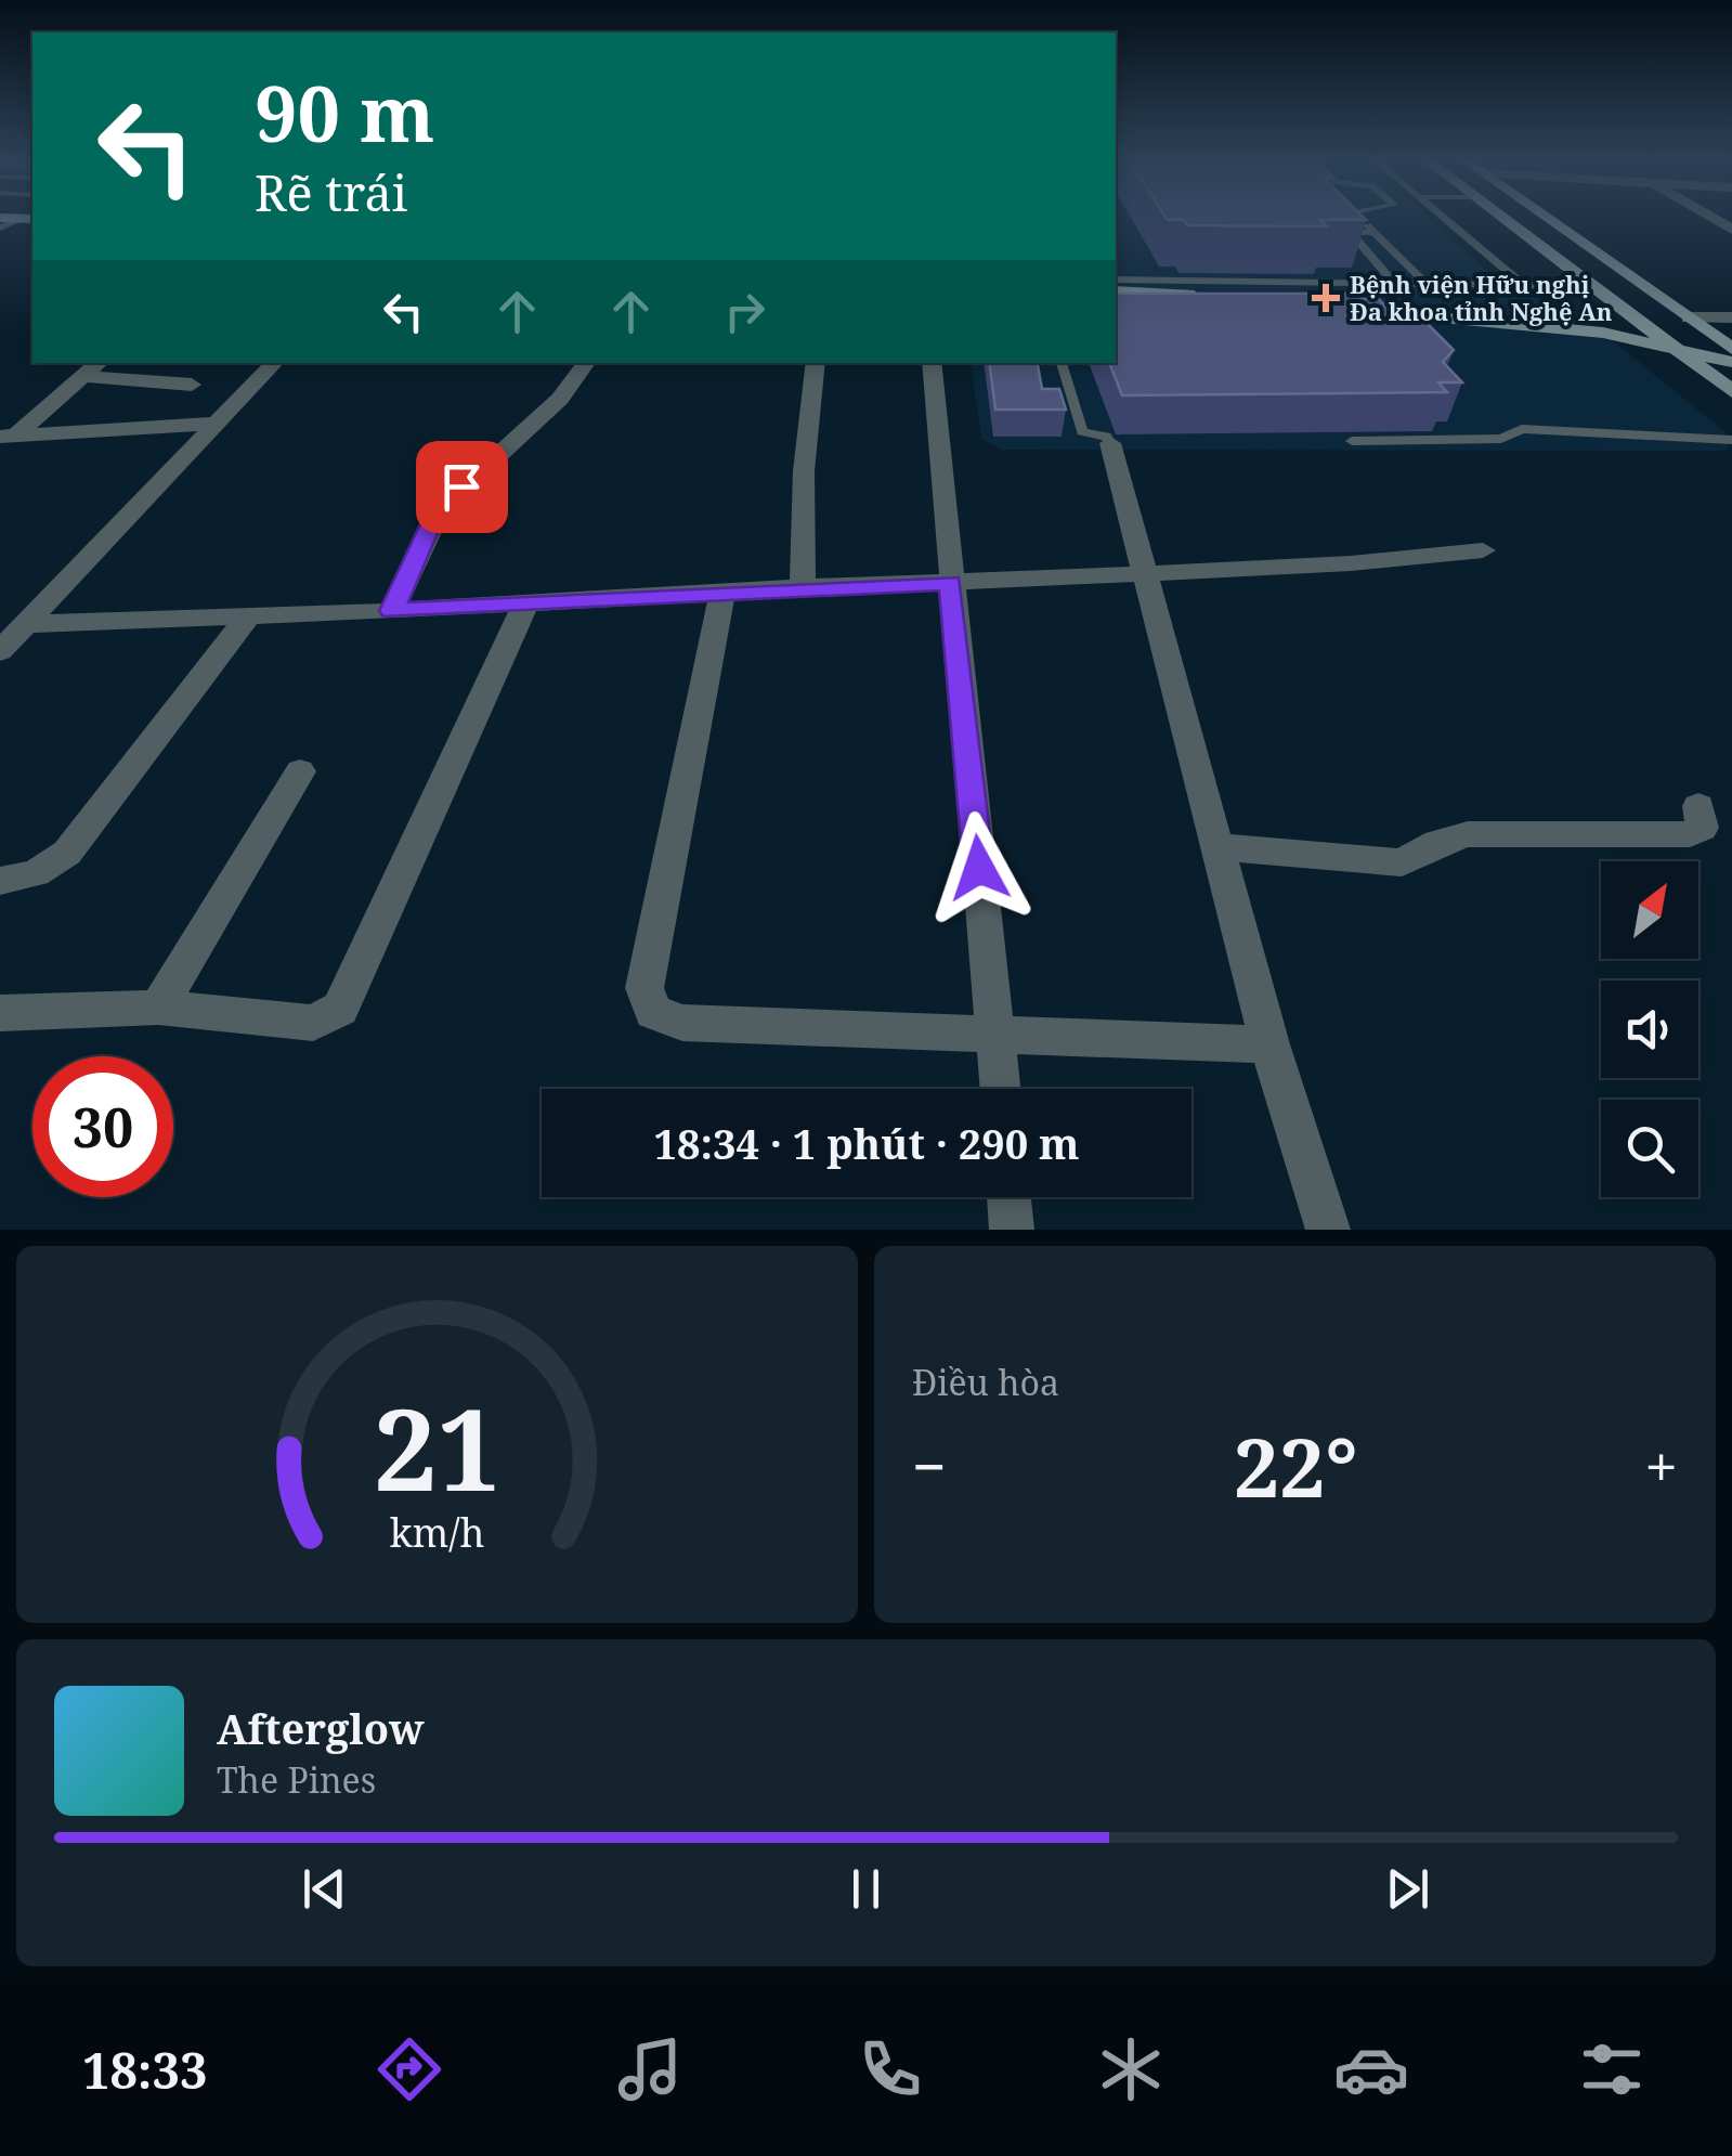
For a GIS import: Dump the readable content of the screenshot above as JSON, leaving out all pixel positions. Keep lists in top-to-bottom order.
{
  "places": {
    "health": ["Bệnh viện Hữu nghị Đa khoa tỉnh Nghệ An"]
  },
  "north": "top right",
  "page": {
    "turn": ["90 m", "Rẽ trái"],
    "limit": "30",
    "trip": "18:34 · 1 phút · 290 m",
    "tile": "Điều hòa",
    "heat": ["−", "22°", "+"],
    "song": ["Afterglow", "The Pines"],
    "tabs": "18:33",
    "gauge": ["21", "km/h"]
  }
}
